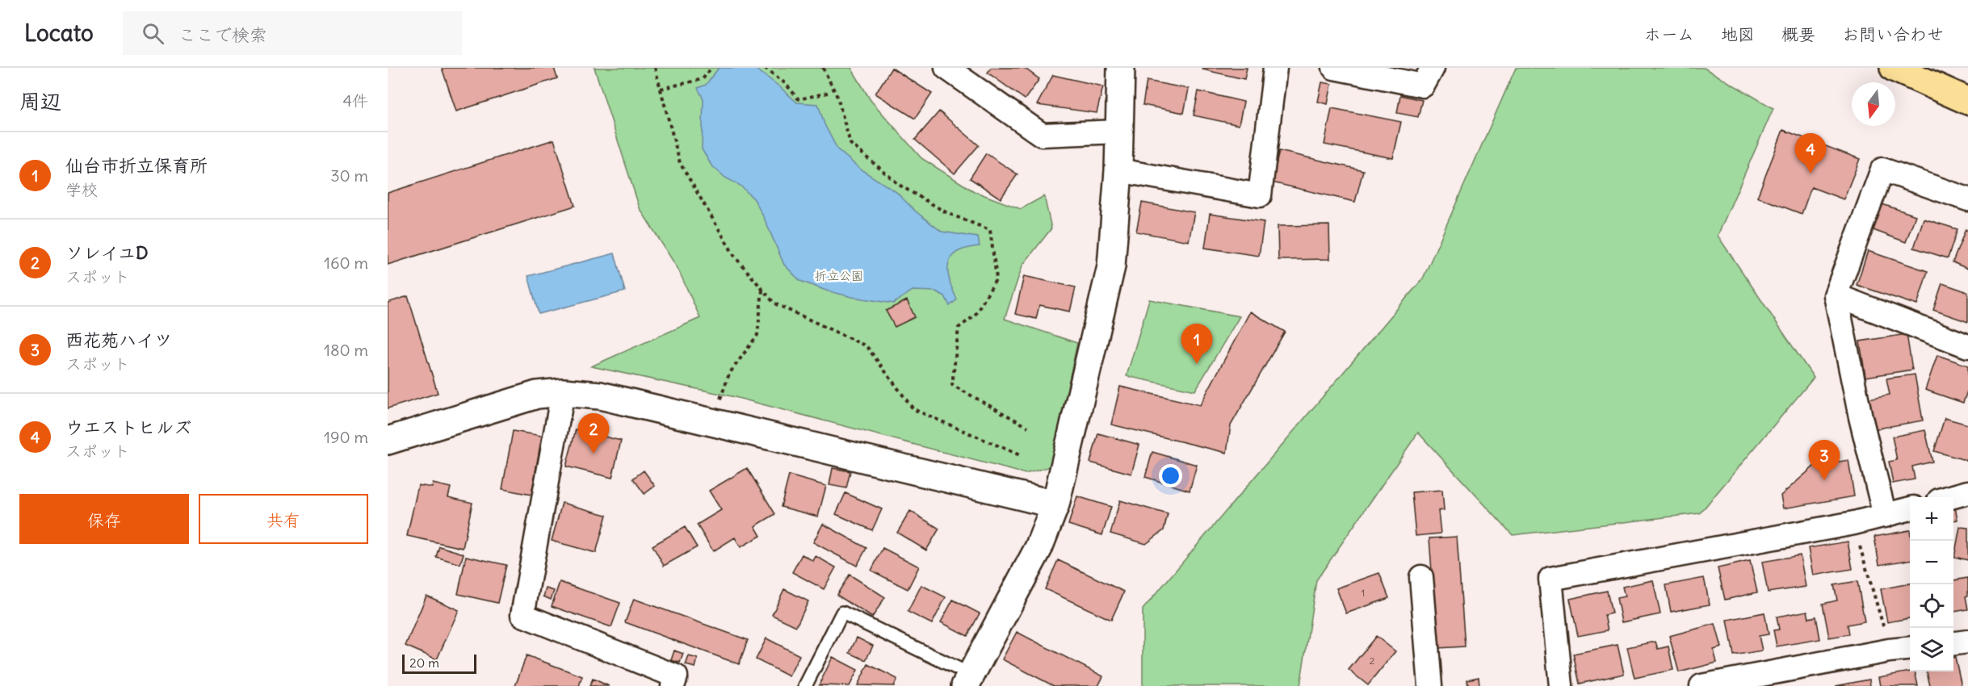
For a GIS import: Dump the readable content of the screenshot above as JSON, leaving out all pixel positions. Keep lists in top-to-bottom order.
{
  "parks": ["折立公園"],
  "house_numbers": ["1", "2"],
  "scale_bar": "20 m",
  "north": "bottom",
  "page": {
    "header": "Locato",
    "search": "ここで検索",
    "nav": [
      "ホーム",
      "地図",
      "概要",
      "お問い合わせ"
    ],
    "heading": ["周辺", "4件"],
    "list": [
      {
        "mark": "1",
        "name": "仙台市折立保育所",
        "note": "学校",
        "value": "30 m"
      },
      {
        "mark": "2",
        "name": "ソレイユD",
        "note": "スポット",
        "value": "160 m"
      },
      {
        "mark": "3",
        "name": "西花苑ハイツ",
        "note": "スポット",
        "value": "180 m"
      },
      {
        "mark": "4",
        "name": "ウエストヒルズ",
        "note": "スポット",
        "value": "190 m"
      }
    ],
    "pins": [
      "4",
      "1",
      "2",
      "3"
    ],
    "buttons": ["保存", "共有"],
    "map_buttons": ["+", "−"],
    "scale": "20 m"
  }
}
